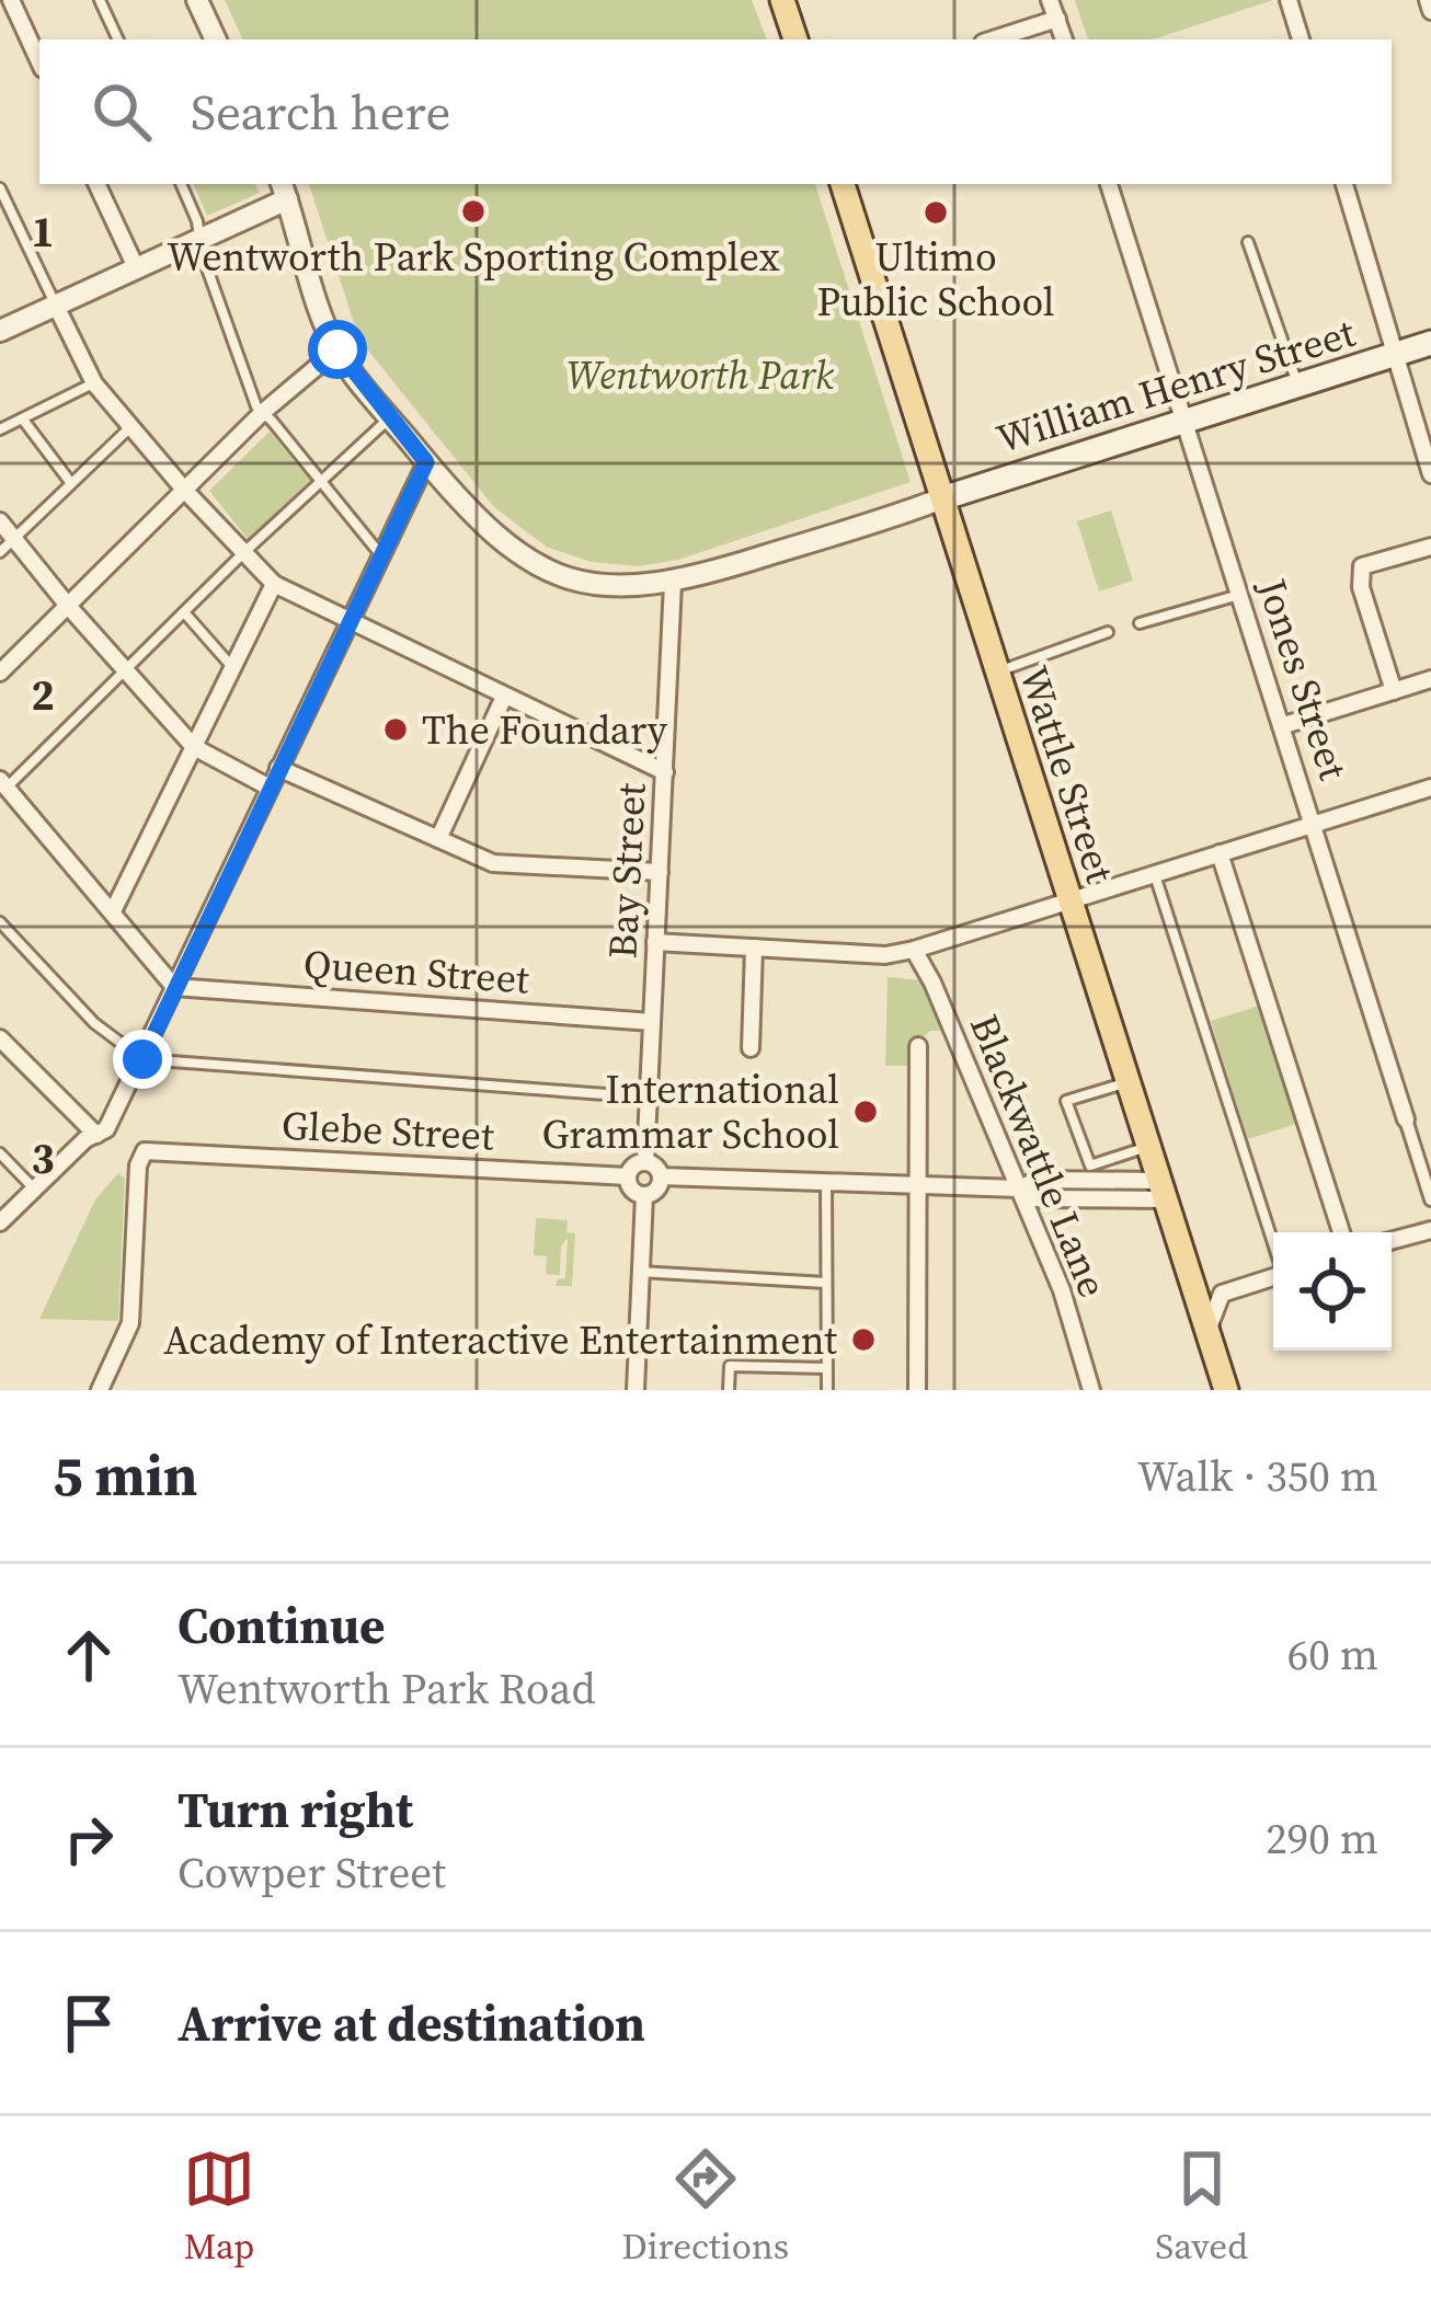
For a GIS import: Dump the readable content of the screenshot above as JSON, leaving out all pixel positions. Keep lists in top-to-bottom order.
{
  "streets": {
    "main road": ["William Henry Street", "Wattle Street"],
    "street": [
      "Jones Street",
      "Bay Street",
      "Queen Street",
      "Glebe Street",
      "Blackwattle Lane"
    ]
  },
  "crossings": [
    ["William Henry Street", "Jones Street"],
    ["William Henry Street", "Wattle Street"],
    ["Bay Street", "Queen Street"],
    ["Bay Street", "Glebe Street"]
  ],
  "parks": ["Wentworth Park"],
  "places": [
    "Wentworth Park Sporting Complex",
    "Ultimo Public School",
    "The Foundary",
    "International Grammar School",
    "Academy of Interactive Entertainment"
  ],
  "page": {
    "search": "Search here",
    "heading": ["5 min", "Walk · 350 m"],
    "list": [
      ["Continue", "Wentworth Park Road", "60 m"],
      ["Turn right", "Cowper Street", "290 m"],
      "Arrive at destination"
    ],
    "nav": ["Map", "Directions", "Saved"]
  },
  "grid": {
    "rows": ["1", "2", "3"]
  }
}
